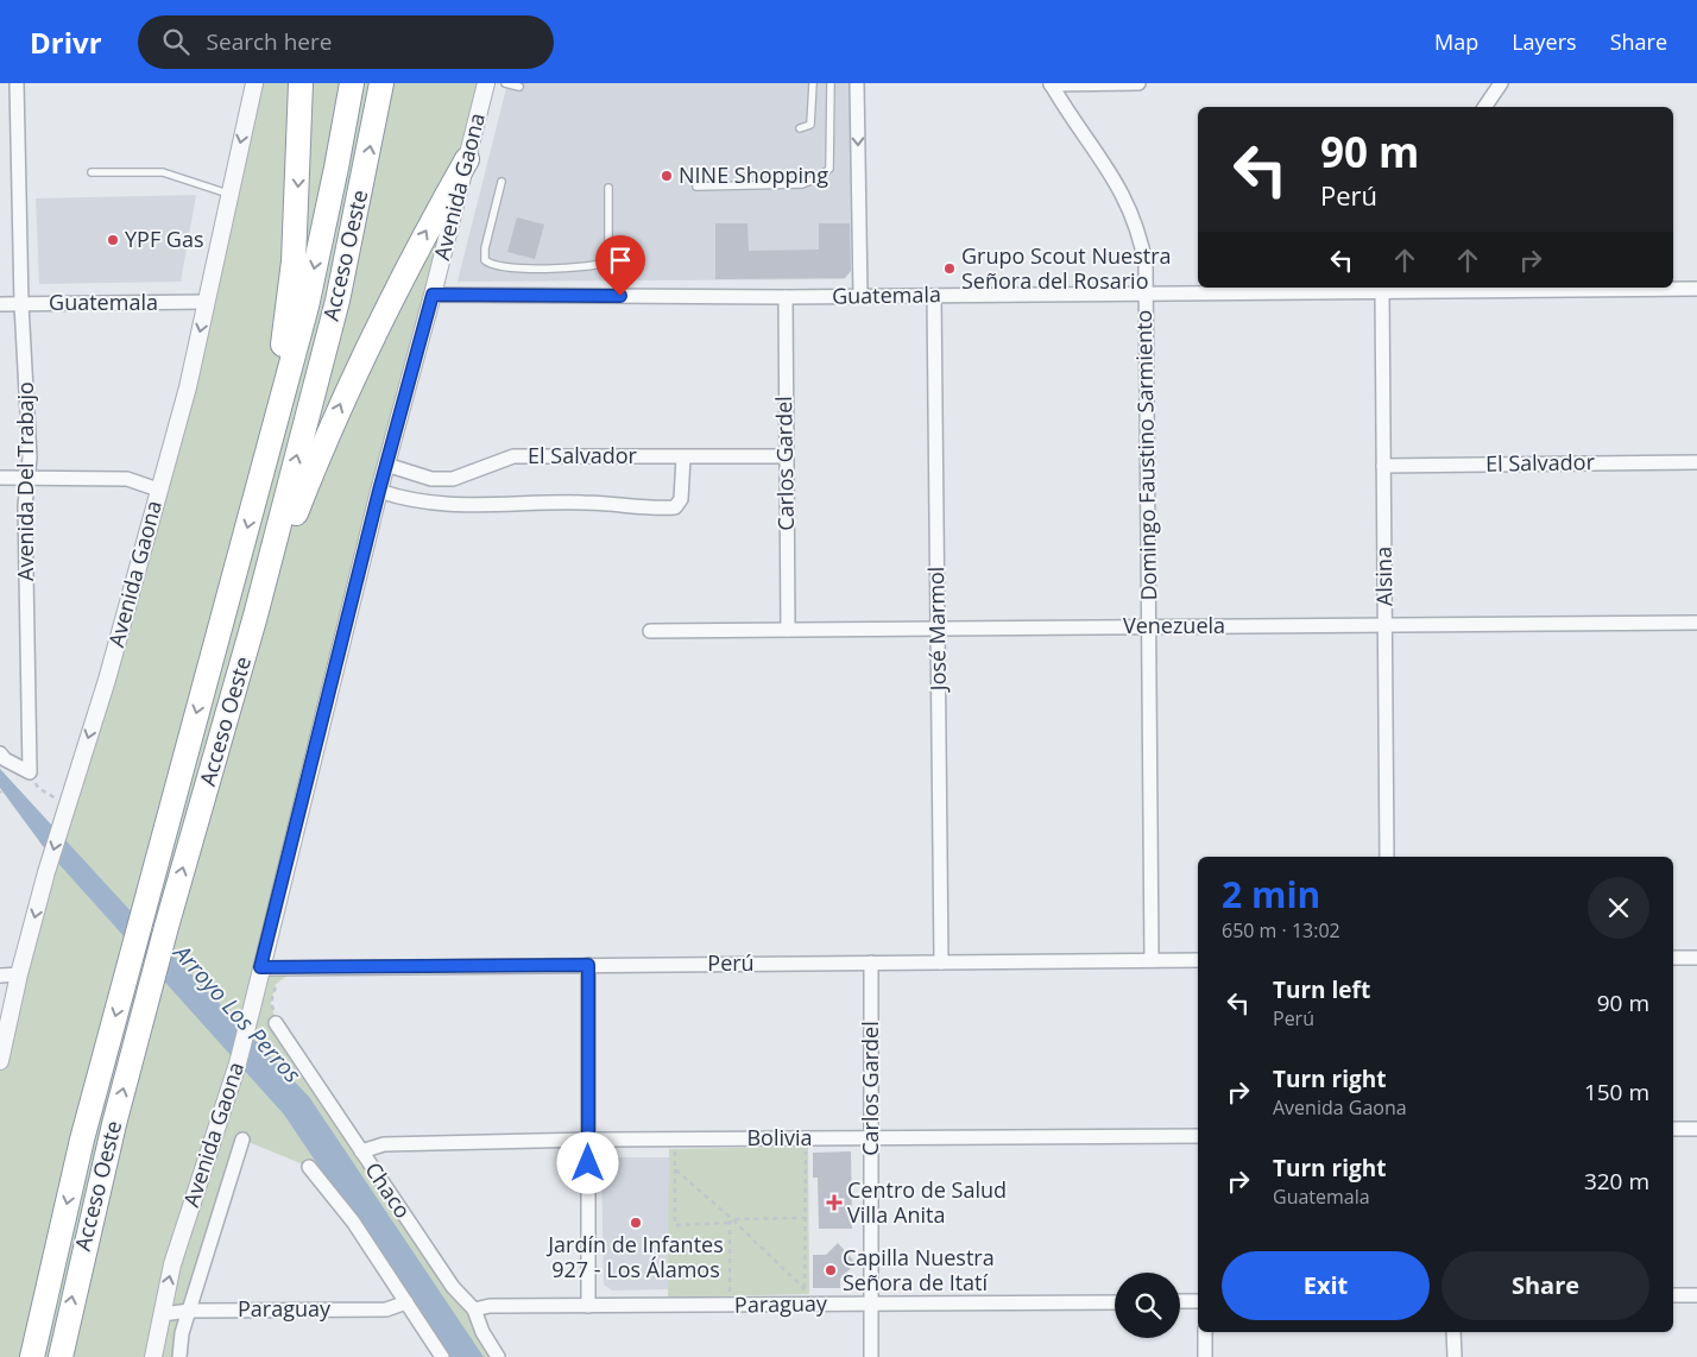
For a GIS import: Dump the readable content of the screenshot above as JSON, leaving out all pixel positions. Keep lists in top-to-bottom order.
{
  "streets": {
    "highway": ["Acceso Oeste"],
    "street": [
      "Avenida Gaona",
      "Guatemala",
      "Domingo Faustino Sarmiento",
      "El Salvador",
      "Carlos Gardel",
      "Avenida Del Trabajo",
      "Alsina",
      "Venezuela",
      "José Marmol",
      "Perú",
      "Bolivia",
      "Chaco",
      "Paraguay"
    ]
  },
  "crossings": [
    ["Avenida Gaona", "Guatemala"],
    ["Avenida Gaona", "El Salvador"],
    ["Avenida Gaona", "Perú"],
    ["Avenida Gaona", "Paraguay"],
    ["Guatemala", "Domingo Faustino Sarmiento"],
    ["Guatemala", "Carlos Gardel"],
    ["Guatemala", "Avenida Del Trabajo"],
    ["Guatemala", "Alsina"],
    ["Guatemala", "José Marmol"],
    ["Domingo Faustino Sarmiento", "Venezuela"],
    ["Domingo Faustino Sarmiento", "Perú"],
    ["El Salvador", "Carlos Gardel"],
    ["El Salvador", "Alsina"],
    ["Carlos Gardel", "Venezuela"],
    ["Carlos Gardel", "Perú"],
    ["Carlos Gardel", "Bolivia"],
    ["Carlos Gardel", "Paraguay"],
    ["Alsina", "Venezuela"],
    ["Venezuela", "José Marmol"],
    ["José Marmol", "Perú"],
    ["Bolivia", "Chaco"],
    ["Chaco", "Paraguay"]
  ],
  "water": ["Arroyo Los Perros"],
  "places": {
    "other": [
      "NINE Shopping",
      "YPF Gas",
      "Grupo Scout Nuestra Señora del Rosario",
      "Jardín de Infantes 927 - Los Álamos",
      "Capilla Nuestra Señora de Itatí"
    ],
    "health": ["Centro de Salud Villa Anita"]
  },
  "page": {
    "header": "Drivr",
    "search": "Search here",
    "nav": ["Map", "Layers", "Share"],
    "turn": ["90 m", "Perú"],
    "heading": ["2 min", "650 m · 13:02"],
    "list": [
      {
        "name": "Turn left",
        "note": "Perú",
        "value": "90 m"
      },
      {
        "name": "Turn right",
        "note": "Avenida Gaona",
        "value": "150 m"
      },
      {
        "name": "Turn right",
        "note": "Guatemala",
        "value": "320 m"
      }
    ],
    "buttons": ["Exit", "Share"]
  }
}
